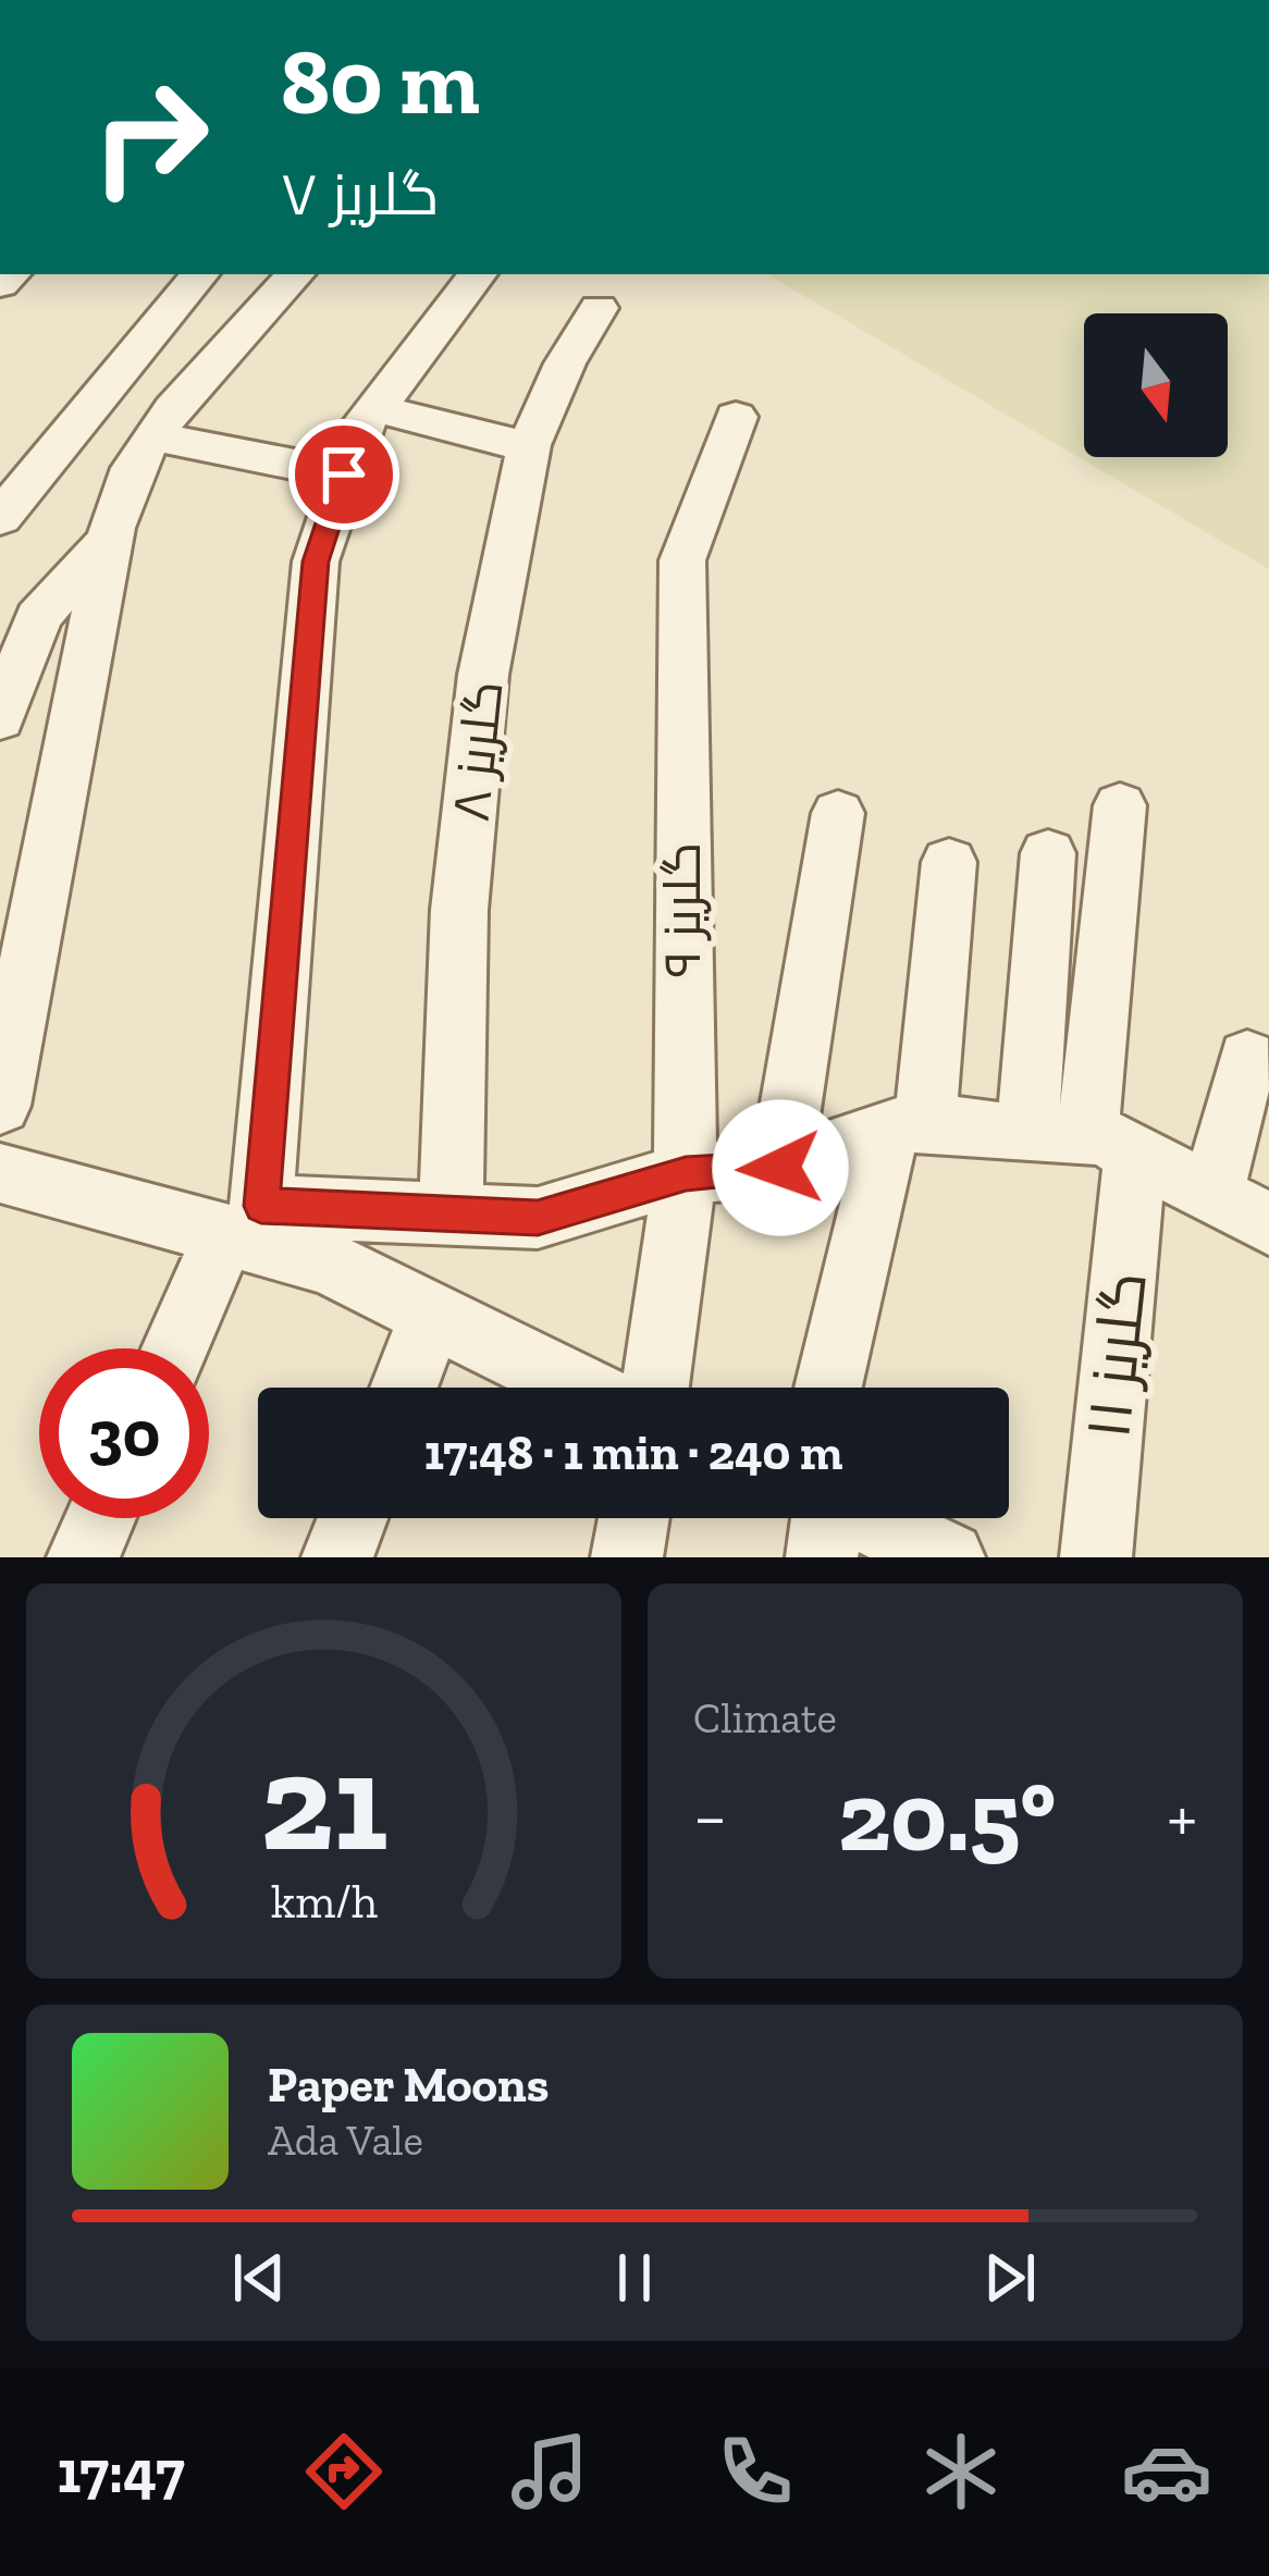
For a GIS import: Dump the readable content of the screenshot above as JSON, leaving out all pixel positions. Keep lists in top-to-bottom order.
{
  "streets": {
    "street": ["گلریز ۸", "گلریز ۹", "گلریز ۱۱"]
  },
  "north": "bottom",
  "page": {
    "turn": ["80 m", "گلریز ۷"],
    "limit": "30",
    "trip": "17:48 · 1 min · 240 m",
    "tile": "Climate",
    "heat": ["−", "20.5°", "+"],
    "song": ["Paper Moons", "Ada Vale"],
    "tabs": "17:47",
    "gauge": ["21", "km/h"]
  }
}
